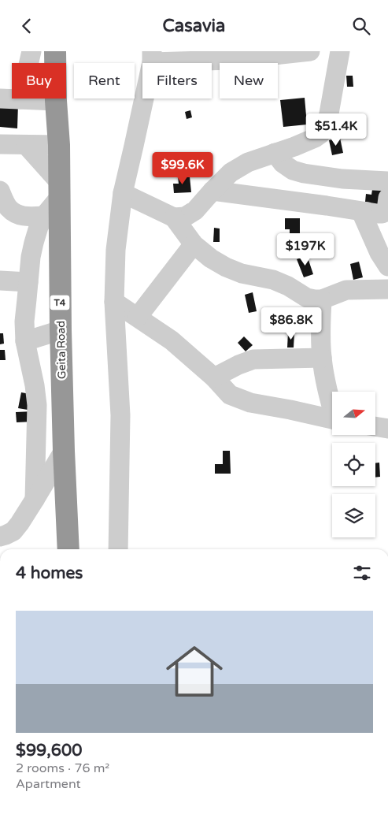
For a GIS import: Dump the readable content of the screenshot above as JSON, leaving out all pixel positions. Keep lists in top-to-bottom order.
{
  "streets": {
    "highway": ["T4", "Geita Road"]
  },
  "north": "right",
  "page": {
    "header": "Casavia",
    "chip": [
      "Buy",
      "Rent",
      "Filters",
      "New"
    ],
    "price": [
      "$51.4K",
      "$99.6K",
      "$197K",
      "$86.8K"
    ],
    "heading": "4 homes",
    "list": [
      {
        "name": "$99,600",
        "note": "2 rooms · 76 m² · Apartment"
      }
    ]
  }
}
